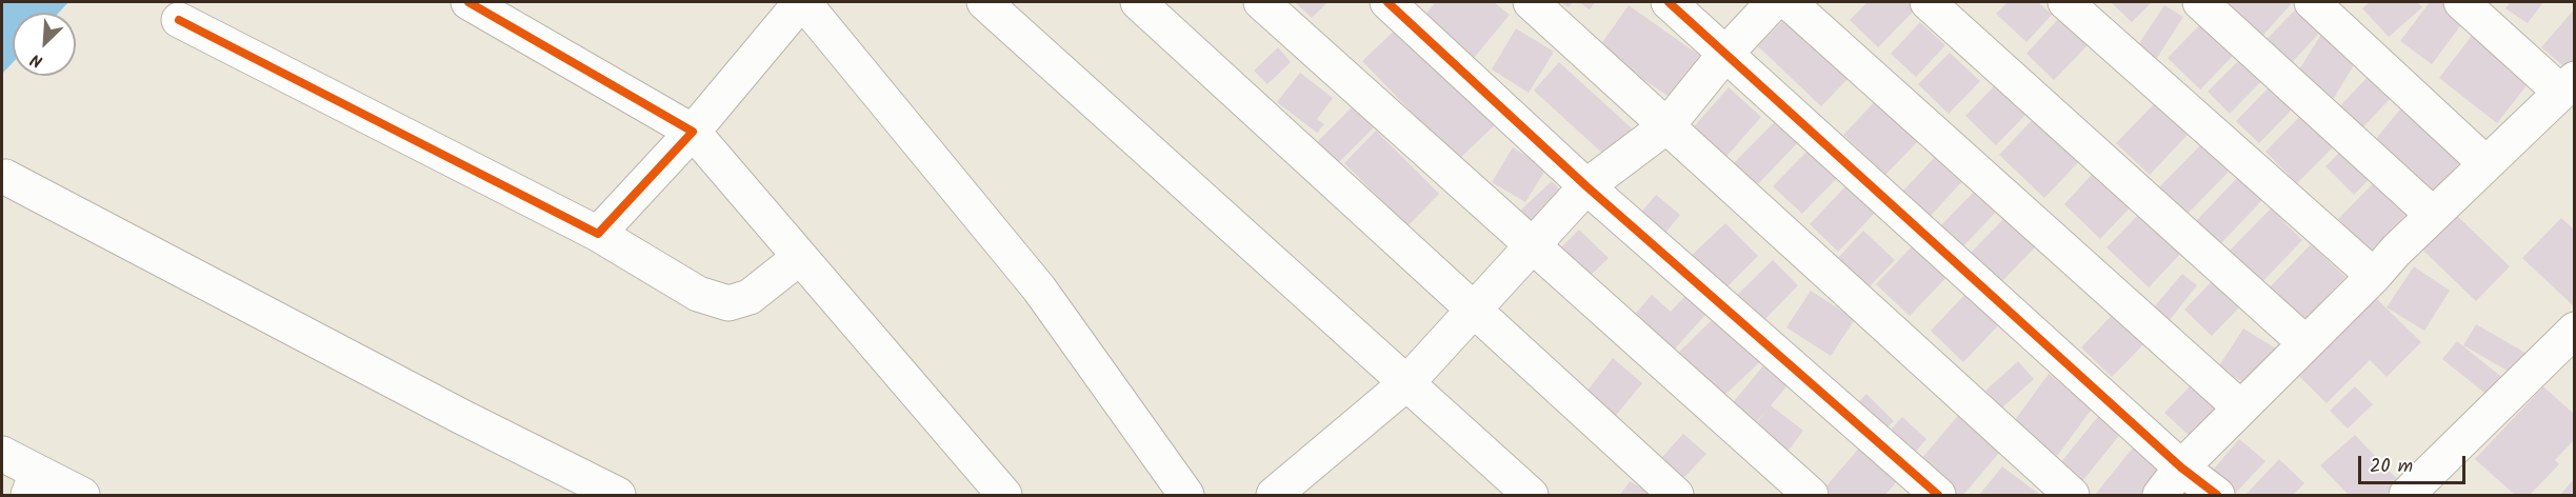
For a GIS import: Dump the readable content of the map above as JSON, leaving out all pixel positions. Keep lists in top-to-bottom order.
{
  "scale_bar": "20 m",
  "north": "bottom left"
}
